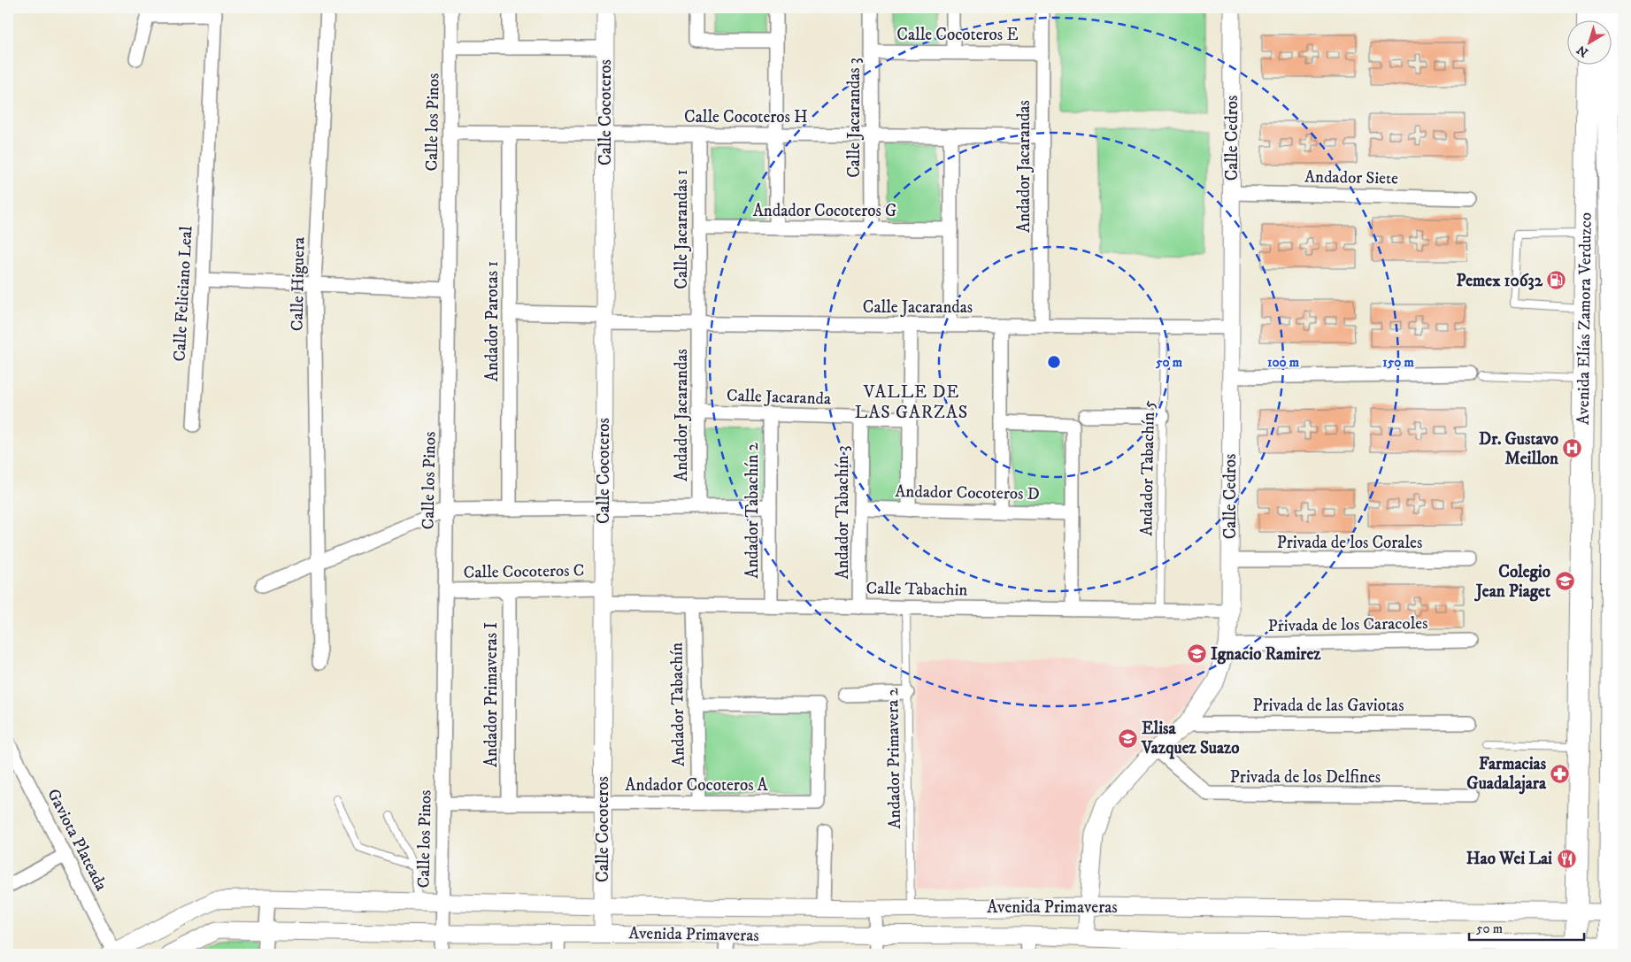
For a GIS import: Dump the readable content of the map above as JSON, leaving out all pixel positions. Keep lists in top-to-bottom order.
{
  "streets": {
    "main road": ["Avenida Elías Zamora Verduzco"],
    "street": [
      "Calle Cocoteros E",
      "Calle Cocoteros",
      "Calle Cocoteros H",
      "Calle Jacarandas 3",
      "Calle los Pinos",
      "Calle Cedros",
      "Andador Jacarandas",
      "Andador Siete",
      "Andador Cocoteros G",
      "Calle Jacarandas 1",
      "Calle Higuera",
      "Calle Feliciano Leal",
      "Calle Jacarandas",
      "Andador Parotas 1",
      "Calle Jacaranda",
      "Andador Cocoteros D",
      "Andador Tabachín 2",
      "Andador Tabachín 3",
      "Privada de los Corales",
      "Calle Cocoteros C",
      "Calle Tabachin",
      "Privada de los Caracoles",
      "Andador Primaveras I",
      "Andador Tabachín",
      "Privada de las Gaviotas",
      "Privada de los Delfines",
      "Andador Cocoteros A",
      "Gaviota Plateada",
      "Avenida Primaveras"
    ],
    "lane": ["Andador Tabachín 5", "Andador Primavera 2"]
  },
  "crossings": [
    ["Calle Cocoteros E", "Calle Jacarandas 3"],
    ["Calle Cocoteros E", "Andador Jacarandas"],
    ["Calle Cocoteros", "Calle Cocoteros H"],
    ["Calle Cocoteros", "Calle Jacarandas"],
    ["Calle Cocoteros", "Calle Cocoteros C"],
    ["Calle Cocoteros", "Calle Tabachin"],
    ["Calle Cocoteros", "Andador Cocoteros A"],
    ["Calle Cocoteros", "Avenida Primaveras"],
    ["Calle Cocoteros H", "Calle Jacarandas 3"],
    ["Calle Cocoteros H", "Calle los Pinos"],
    ["Calle Cocoteros H", "Andador Jacarandas"],
    ["Calle Cocoteros H", "Calle Jacarandas 1"],
    ["Calle Cocoteros H", "Andador Parotas 1"],
    ["Calle Jacarandas 3", "Andador Cocoteros G"],
    ["Calle los Pinos", "Calle Cocoteros C"],
    ["Calle los Pinos", "Andador Cocoteros A"],
    ["Calle los Pinos", "Avenida Primaveras"],
    ["Calle Cedros", "Andador Siete"],
    ["Calle Cedros", "Calle Jacarandas"],
    ["Calle Cedros", "Privada de los Corales"],
    ["Calle Cedros", "Calle Tabachin"],
    ["Calle Cedros", "Privada de los Caracoles"],
    ["Calle Cedros", "Privada de las Gaviotas"],
    ["Calle Cedros", "Privada de los Delfines"],
    ["Calle Cedros", "Avenida Primaveras"],
    ["Andador Jacarandas", "Calle Jacarandas 1"],
    ["Andador Jacarandas", "Calle Jacarandas"],
    ["Andador Jacarandas", "Calle Jacaranda"],
    ["Andador Cocoteros G", "Calle Jacarandas 1"],
    ["Calle Jacarandas 1", "Calle Jacarandas"],
    ["Calle Jacarandas", "Andador Parotas 1"],
    ["Calle Jacarandas", "Andador Tabachín 5"],
    ["Avenida Elías Zamora Verduzco", "Avenida Primaveras"],
    ["Calle Jacaranda", "Andador Tabachín 2"],
    ["Calle Jacaranda", "Andador Tabachín 3"],
    ["Andador Tabachín 5", "Calle Tabachin"],
    ["Andador Cocoteros D", "Andador Tabachín 3"],
    ["Andador Tabachín 2", "Calle Tabachin"],
    ["Andador Tabachín 3", "Calle Tabachin"],
    ["Calle Cocoteros C", "Calle Tabachin"],
    ["Calle Cocoteros C", "Andador Primaveras I"],
    ["Calle Tabachin", "Andador Tabachín"],
    ["Calle Tabachin", "Andador Primavera 2"],
    ["Andador Primaveras I", "Andador Cocoteros A"],
    ["Andador Tabachín", "Andador Cocoteros A"],
    ["Andador Primavera 2", "Avenida Primaveras"],
    ["Gaviota Plateada", "Avenida Primaveras"]
  ],
  "districts": ["VALLE DE LAS GARZAS"],
  "places": {
    "fuel station": ["Pemex 10632"],
    "hospital": ["Dr. Gustavo Meillon"],
    "school or university": ["Colegio Jean Piaget", "Ignacio Ramirez", "Elisa Vazquez Suazo"],
    "pharmacy": ["Farmacias Guadalajara"],
    "restaurant": ["Hao Wei Lai"]
  },
  "scale_bar": "50 m",
  "north": "bottom left",
  "rings": ["50 m", "100 m", "150 m"]
}
